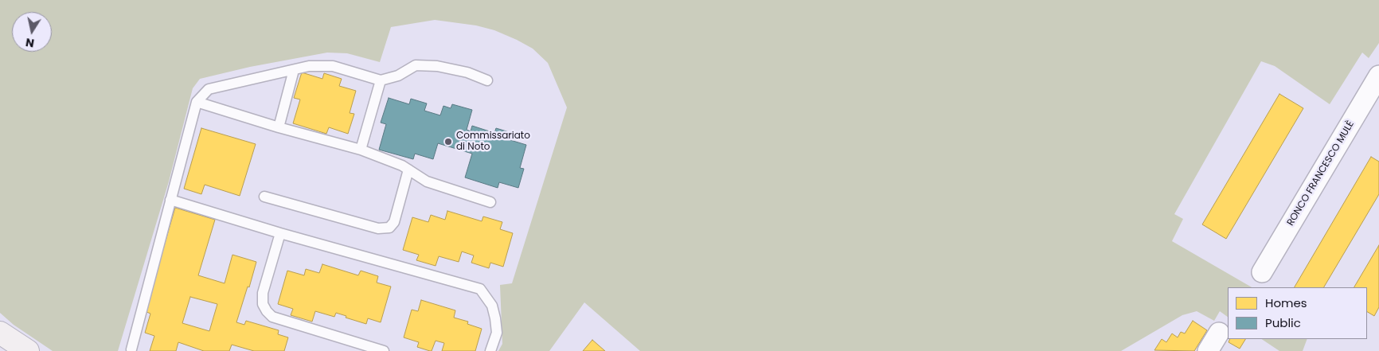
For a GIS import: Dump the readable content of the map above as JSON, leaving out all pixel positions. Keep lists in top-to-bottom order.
{
  "streets": {
    "street": ["RONCO FRANCESCO MULÈ"]
  },
  "places": ["Commissariato di Noto"],
  "legend": ["Homes", "Public"],
  "north": "bottom"
}
